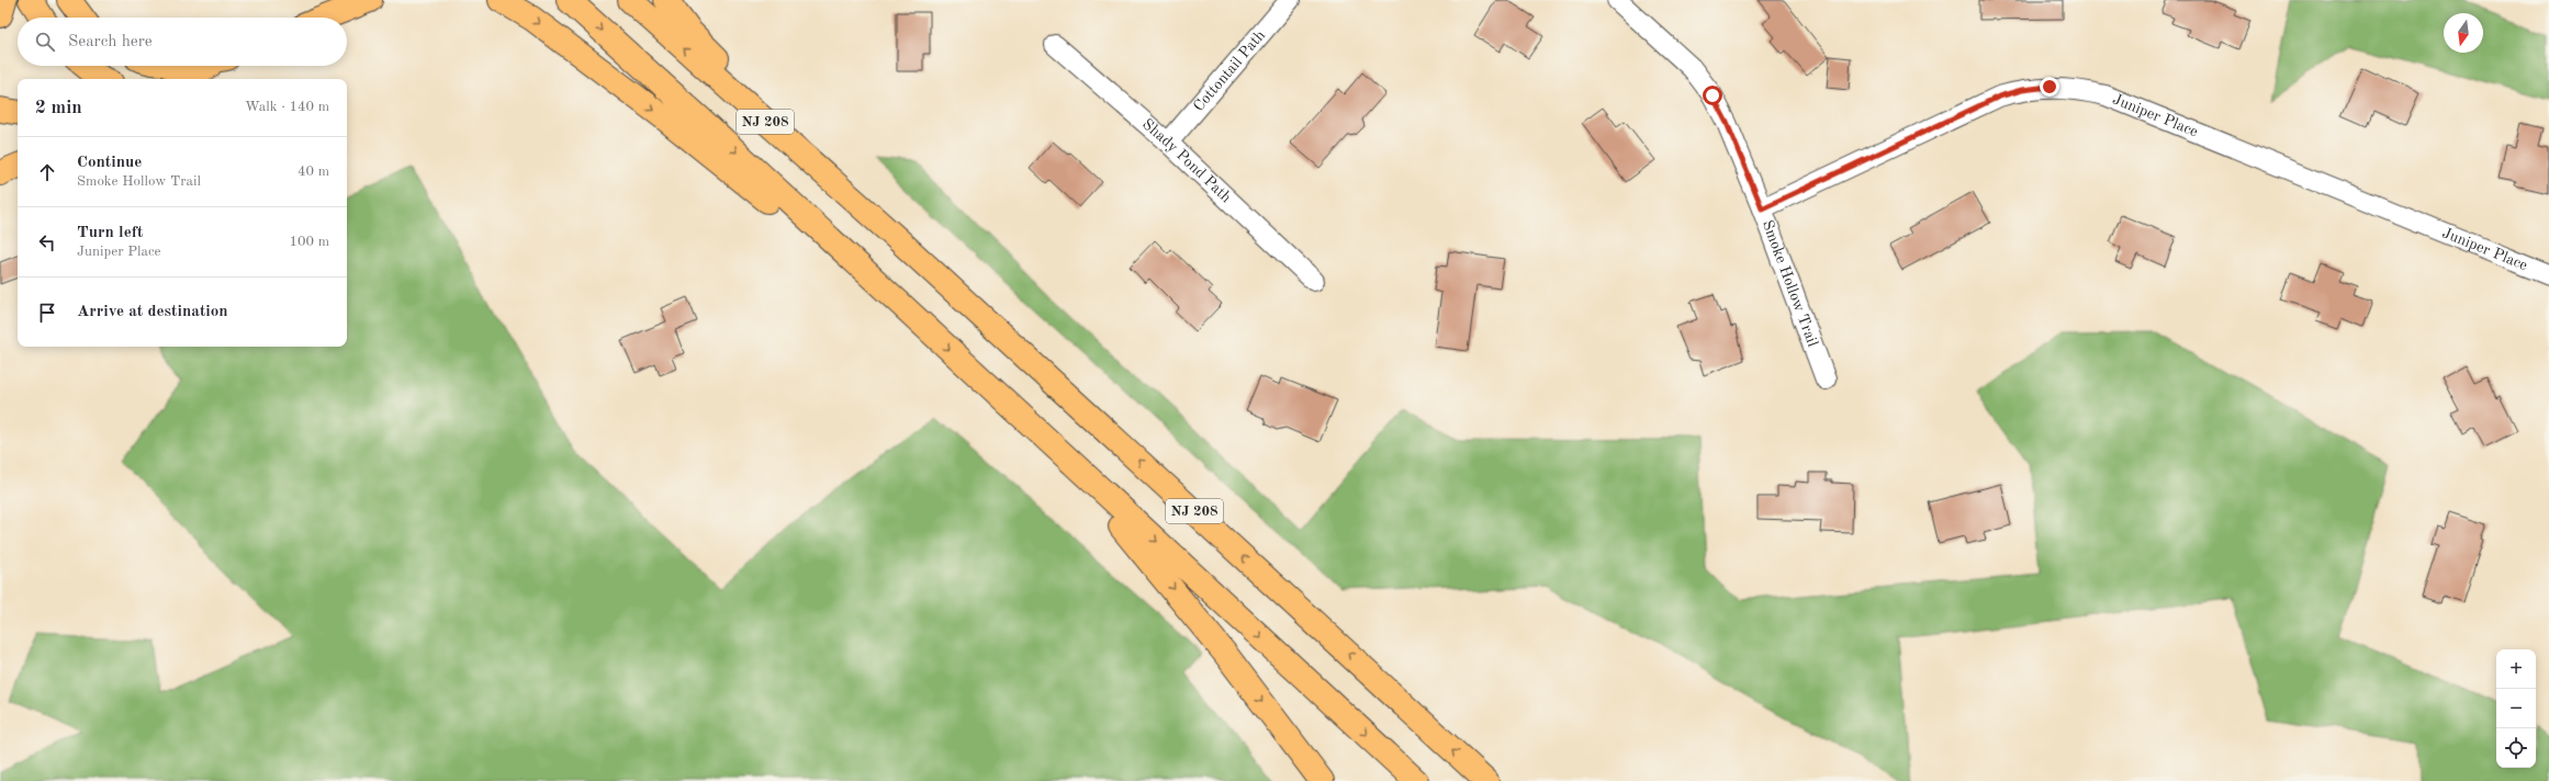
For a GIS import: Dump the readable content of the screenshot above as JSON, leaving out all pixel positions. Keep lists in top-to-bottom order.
{
  "streets": {
    "main road": ["NJ 208"],
    "street": [
      "Cottontail Path",
      "Juniper Place",
      "Shady Pond Path",
      "Smoke Hollow Trail"
    ]
  },
  "crossings": [
    ["Cottontail Path", "Shady Pond Path"],
    ["Juniper Place", "Smoke Hollow Trail"]
  ],
  "north": "bottom",
  "page": {
    "search": "Search here",
    "heading": ["2 min", "Walk · 140 m"],
    "list": [
      ["Continue", "Smoke Hollow Trail", "40 m"],
      ["Turn left", "Juniper Place", "100 m"],
      "Arrive at destination"
    ],
    "map_buttons": ["+", "−"]
  }
}
